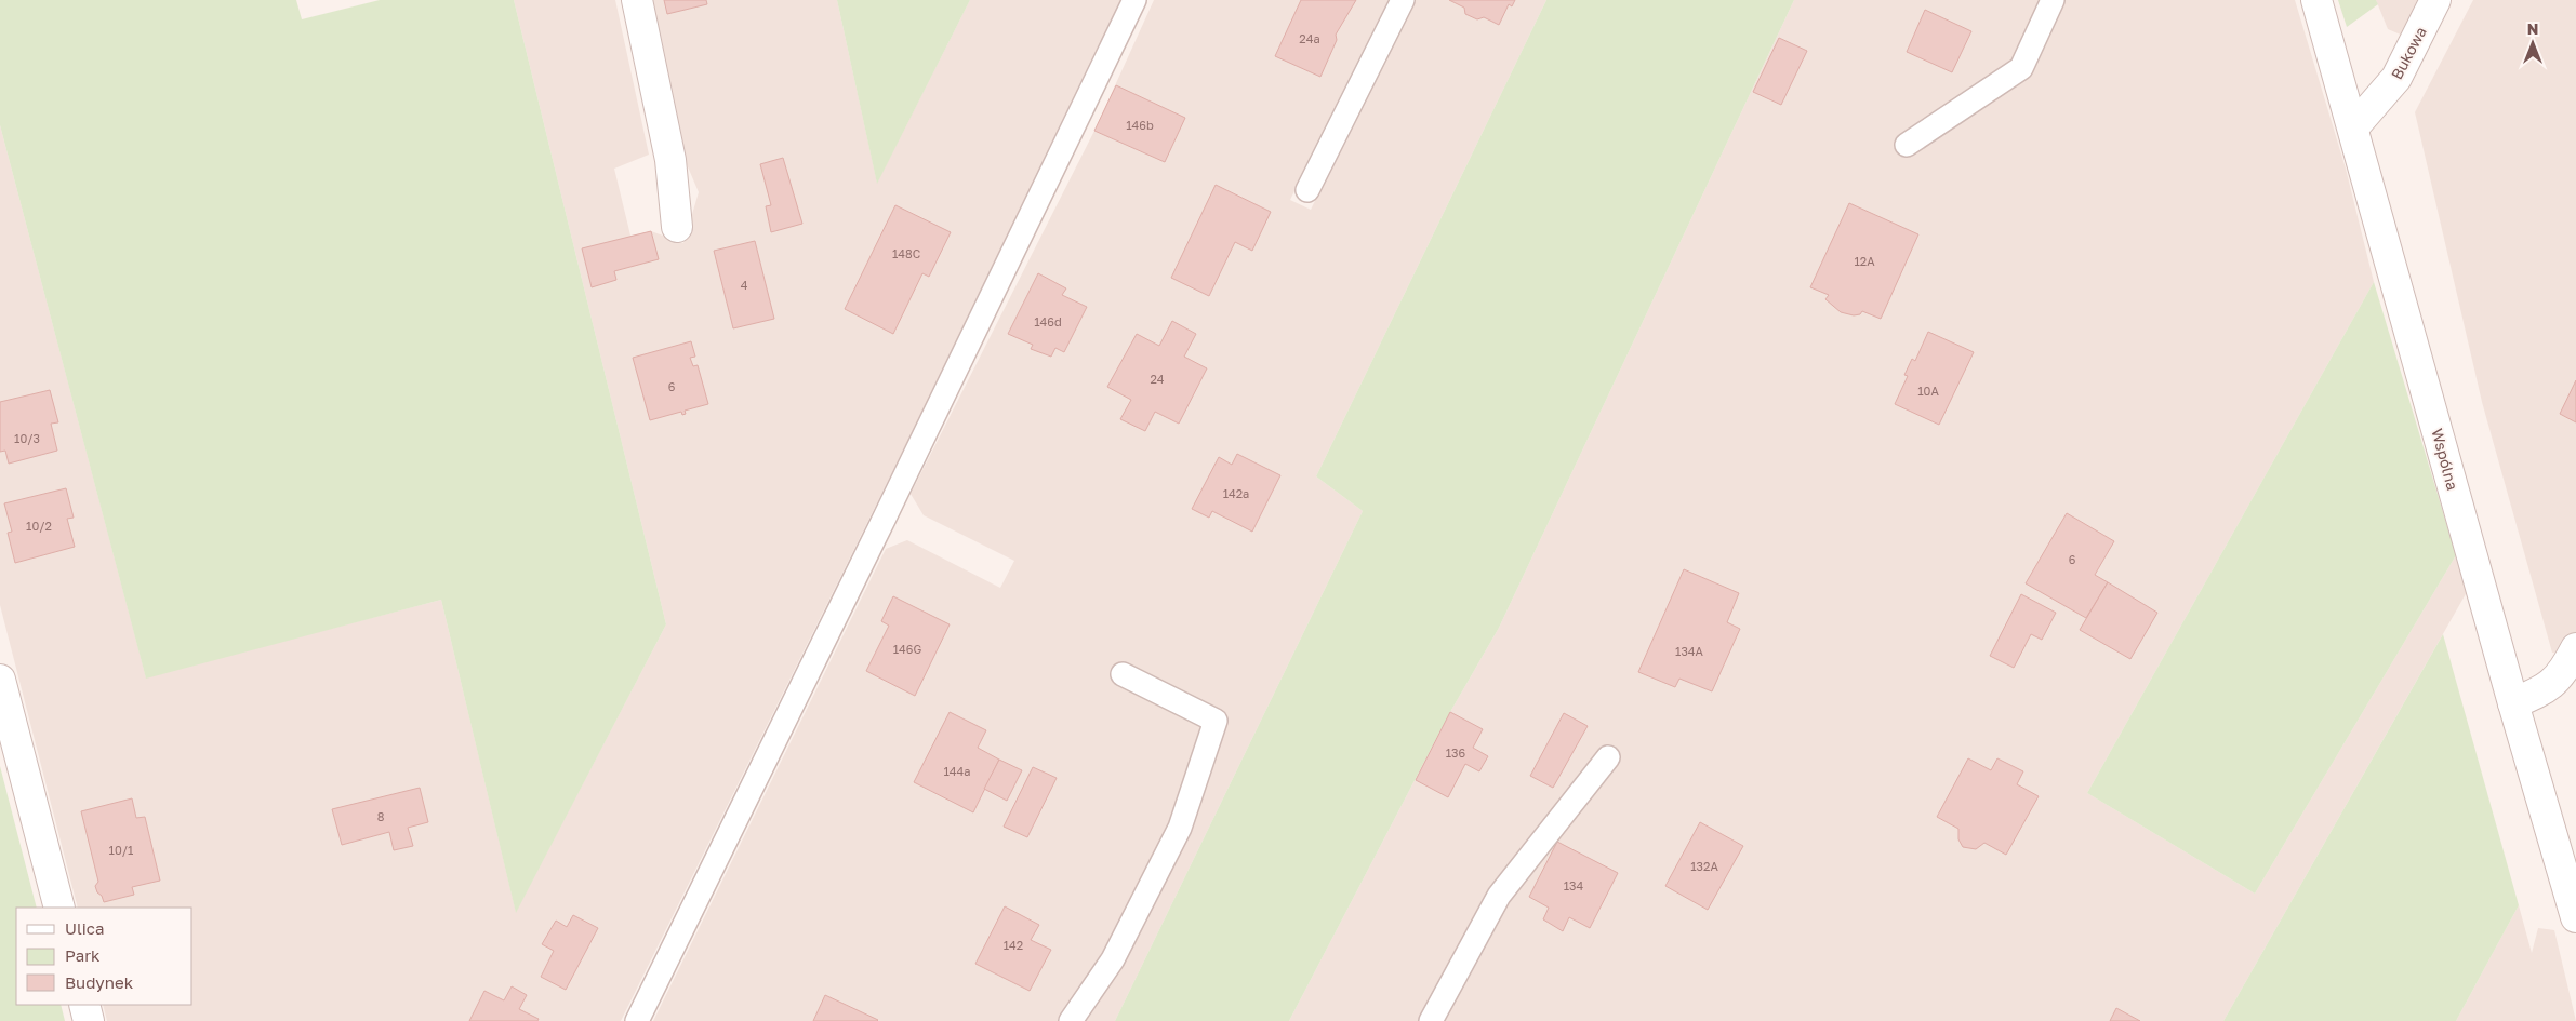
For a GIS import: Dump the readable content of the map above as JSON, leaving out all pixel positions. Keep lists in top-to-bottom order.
{
  "streets": {
    "street": ["Bukowa", "Wspólna"]
  },
  "crossings": [
    ["Bukowa", "Wspólna"]
  ],
  "house_numbers": [
    "24a",
    "146b",
    "148C",
    "12A",
    "4",
    "146d",
    "24",
    "6",
    "10A",
    "10/3",
    "142a",
    "10/2",
    "6",
    "146G",
    "134A",
    "136",
    "144a",
    "8",
    "10/1",
    "132A",
    "134",
    "142"
  ],
  "legend": ["Ulica", "Park", "Budynek"],
  "north": "top"
}
